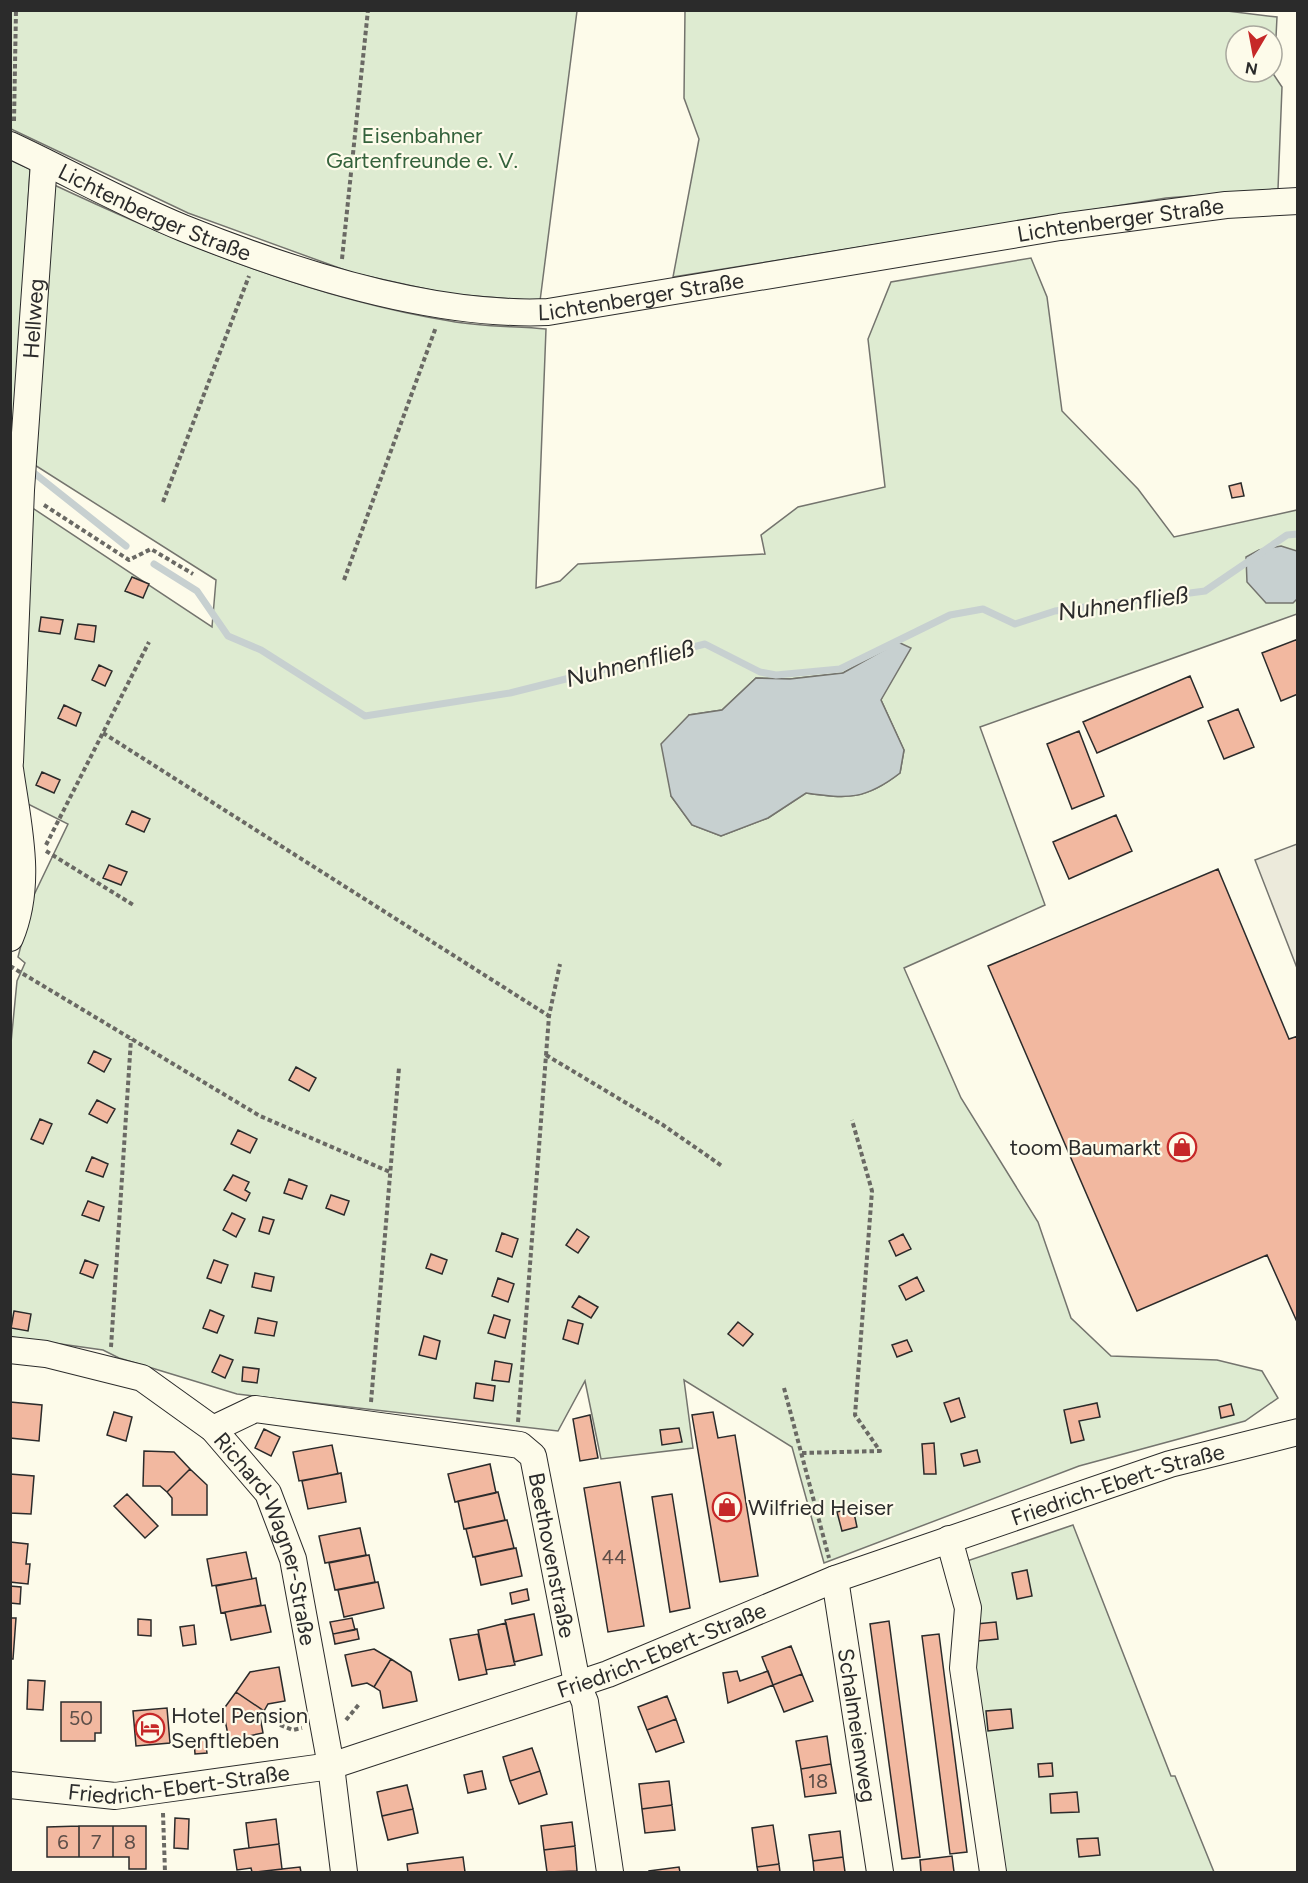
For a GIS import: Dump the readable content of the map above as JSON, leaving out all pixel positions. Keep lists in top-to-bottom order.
{
  "streets": {
    "street": [
      "Lichtenberger Straße",
      "Hellweg",
      "Friedrich-Ebert-Straße",
      "Richard-Wagner-Straße",
      "Beethovenstraße",
      "Schalmeienweg"
    ]
  },
  "crossings": [
    ["Lichtenberger Straße", "Hellweg"],
    ["Friedrich-Ebert-Straße", "Richard-Wagner-Straße"],
    ["Friedrich-Ebert-Straße", "Beethovenstraße"],
    ["Friedrich-Ebert-Straße", "Schalmeienweg"],
    ["Richard-Wagner-Straße", "Beethovenstraße"]
  ],
  "water": ["Nuhnenfließ"],
  "parks": ["Eisenbahner Gartenfreunde e. V."],
  "places": {
    "shop": ["toom Baumarkt", "Wilfried Heiser"],
    "hotel": ["Hotel Pension Senftleben"]
  },
  "house_numbers": [
    "44",
    "50",
    "18",
    "6",
    "7",
    "8"
  ],
  "north": "bottom"
}
